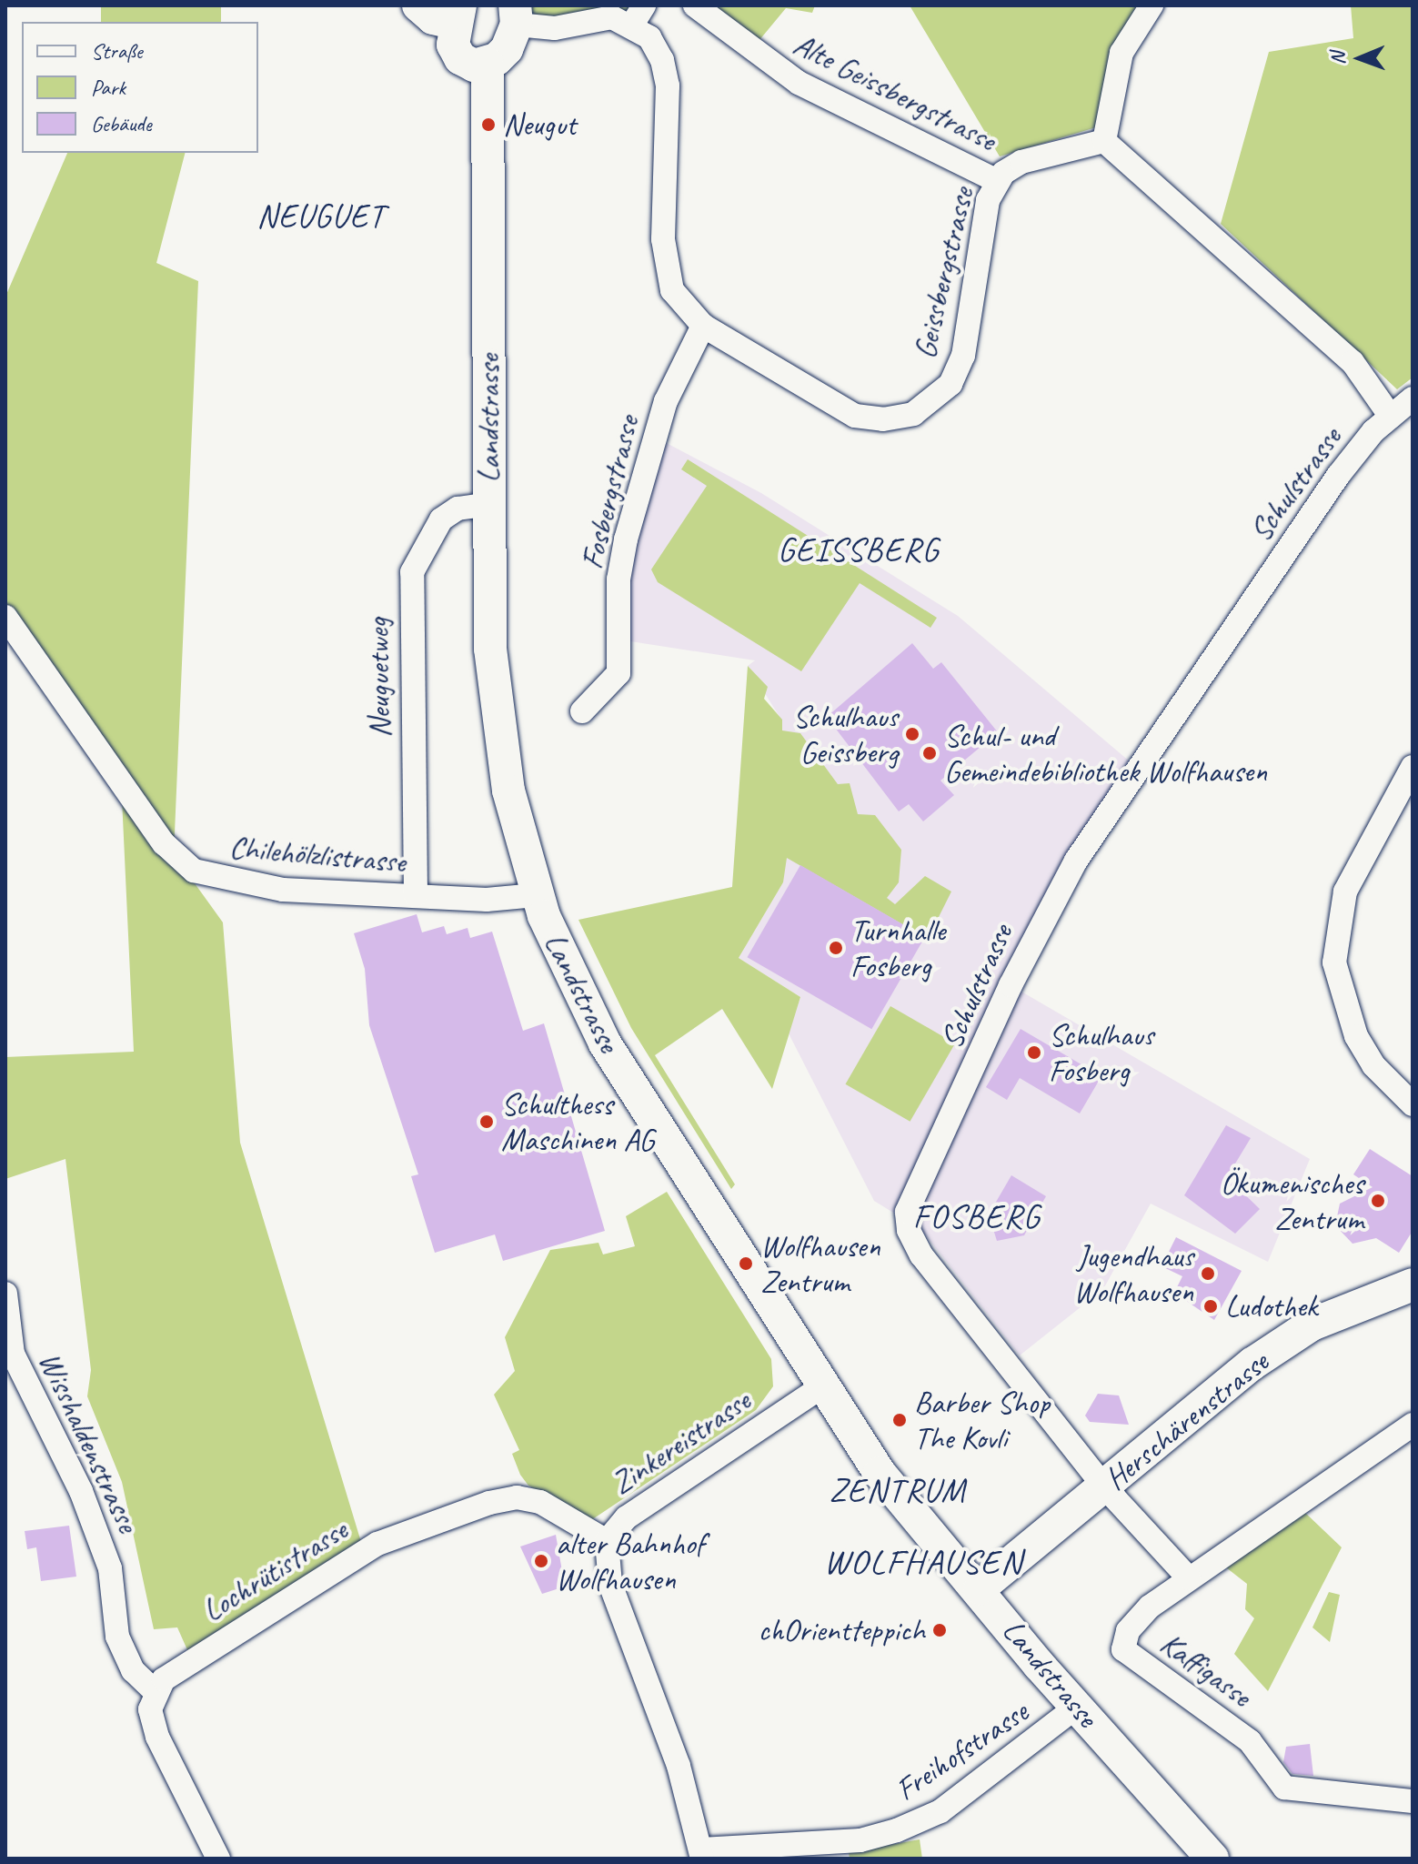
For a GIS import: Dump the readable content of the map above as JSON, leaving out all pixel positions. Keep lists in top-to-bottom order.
{
  "streets": {
    "main road": ["Landstrasse", "Herschärenstrasse"],
    "street": [
      "Alte Geissbergstrasse",
      "Geissbergstrasse",
      "Schulstrasse",
      "Fosbergstrasse",
      "Neuguetweg",
      "Chilehölzlistrasse",
      "Wisshaldenstrasse",
      "Zinkereistrasse",
      "Lochrütistrasse",
      "Kaffigasse",
      "Freihofstrasse"
    ]
  },
  "crossings": [
    ["Alte Geissbergstrasse", "Geissbergstrasse"],
    ["Geissbergstrasse", "Fosbergstrasse"],
    ["Landstrasse", "Neuguetweg"],
    ["Landstrasse", "Chilehölzlistrasse"],
    ["Landstrasse", "Herschärenstrasse"],
    ["Landstrasse", "Zinkereistrasse"],
    ["Landstrasse", "Freihofstrasse"],
    ["Schulstrasse", "Herschärenstrasse"],
    ["Schulstrasse", "Kaffigasse"],
    ["Neuguetweg", "Chilehölzlistrasse"],
    ["Wisshaldenstrasse", "Lochrütistrasse"],
    ["Zinkereistrasse", "Lochrütistrasse"],
    ["Zinkereistrasse", "Freihofstrasse"]
  ],
  "districts": [
    "NEUGUET",
    "GEISSBERG",
    "FOSBERG",
    "ZENTRUM",
    "WOLFHAUSEN"
  ],
  "places": [
    "Neugut",
    "Schulhaus Geissberg",
    "Schul- und Gemeindebibliothek Wolfhausen",
    "Turnhalle Fosberg",
    "Schulhaus Fosberg",
    "Schulthess Maschinen AG",
    "Ökumenisches Zentrum",
    "Wolfhausen Zentrum",
    "Jugendhaus Wolfhausen",
    "Ludothek",
    "Barber Shop The Kovli",
    "alter Bahnhof Wolfhausen",
    "chOrientteppich"
  ],
  "legend": ["Straße", "Park", "Gebäude"],
  "north": "left"
}
